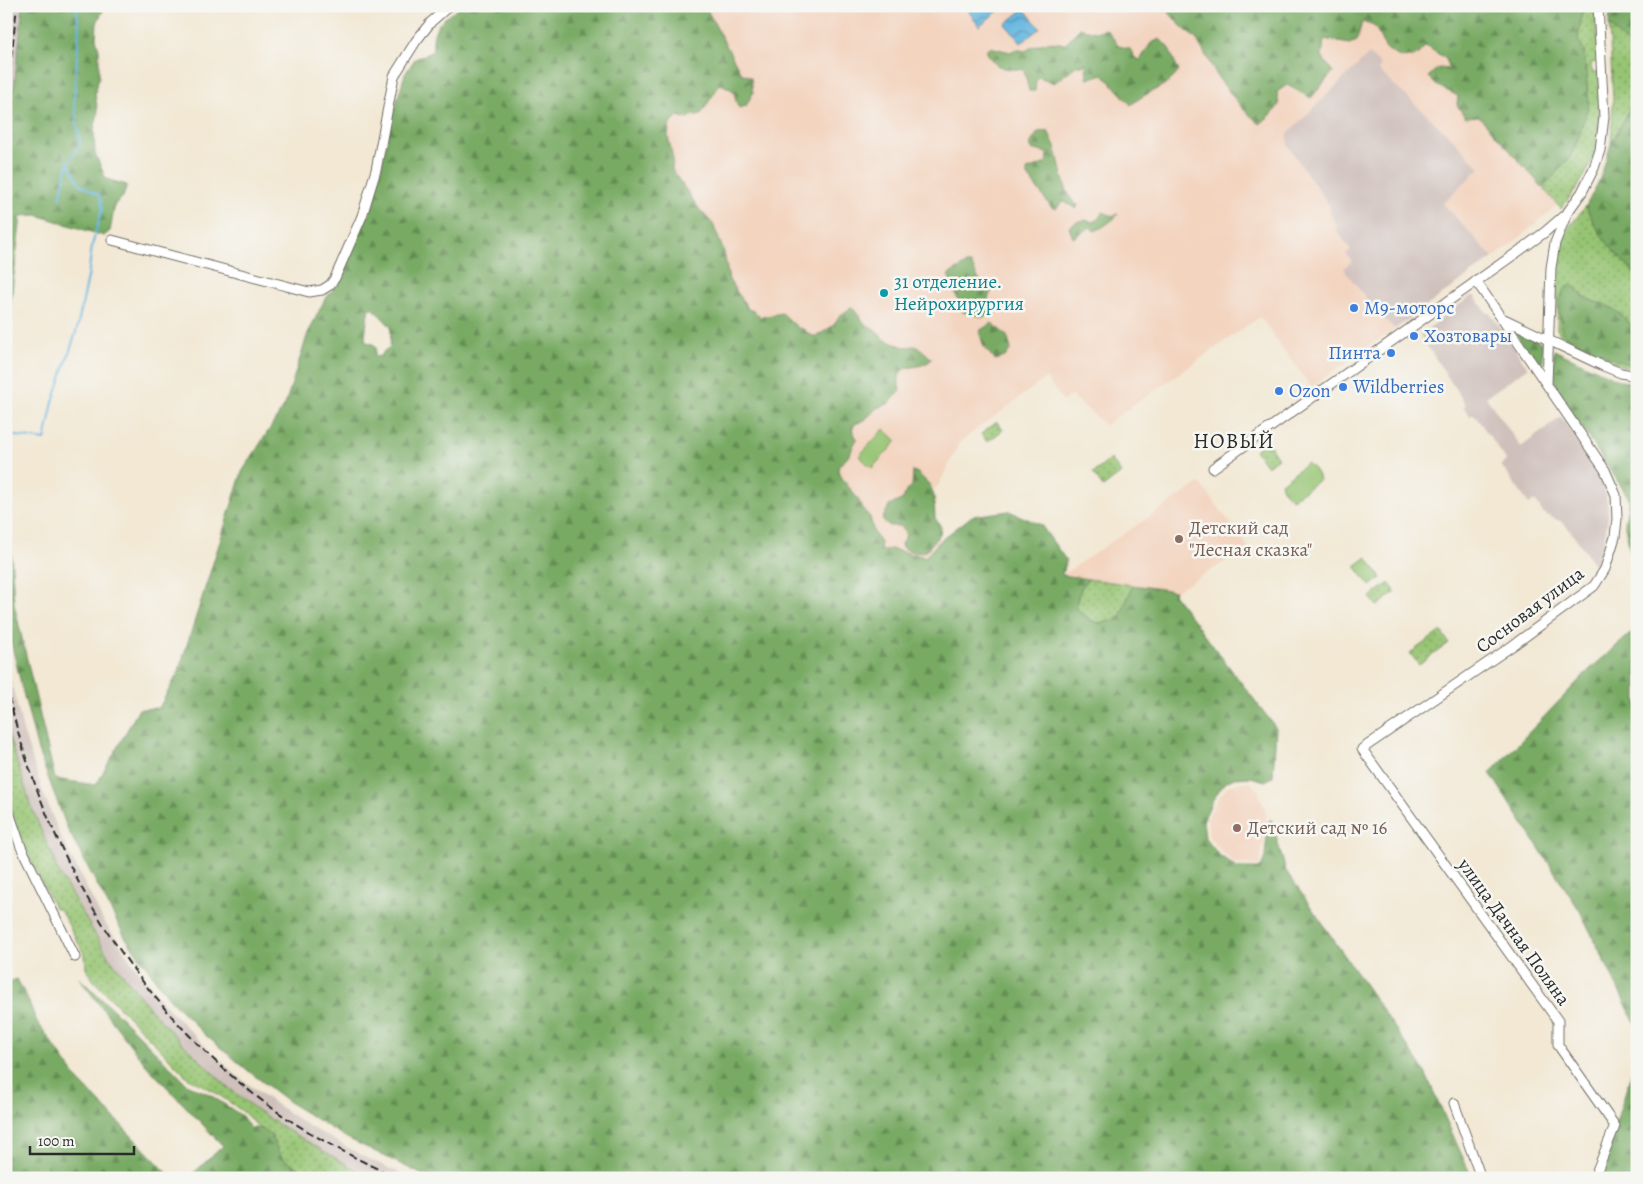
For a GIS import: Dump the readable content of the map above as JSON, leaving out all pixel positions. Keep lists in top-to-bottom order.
{
  "streets": {
    "street": ["Сосновая улица", "улица Дачная Поляна"]
  },
  "crossings": [
    ["Сосновая улица", "улица Дачная Поляна"]
  ],
  "districts": ["НОВЫЙ"],
  "places": [
    "31 отделение. Нейрохирургия",
    "М9-моторс",
    "Хозтовары",
    "Пинта",
    "Wildberries",
    "Ozon",
    "Детский сад \"Лесная сказка\"",
    "Детский сад № 16"
  ],
  "scale_bar": "100 m"
}
